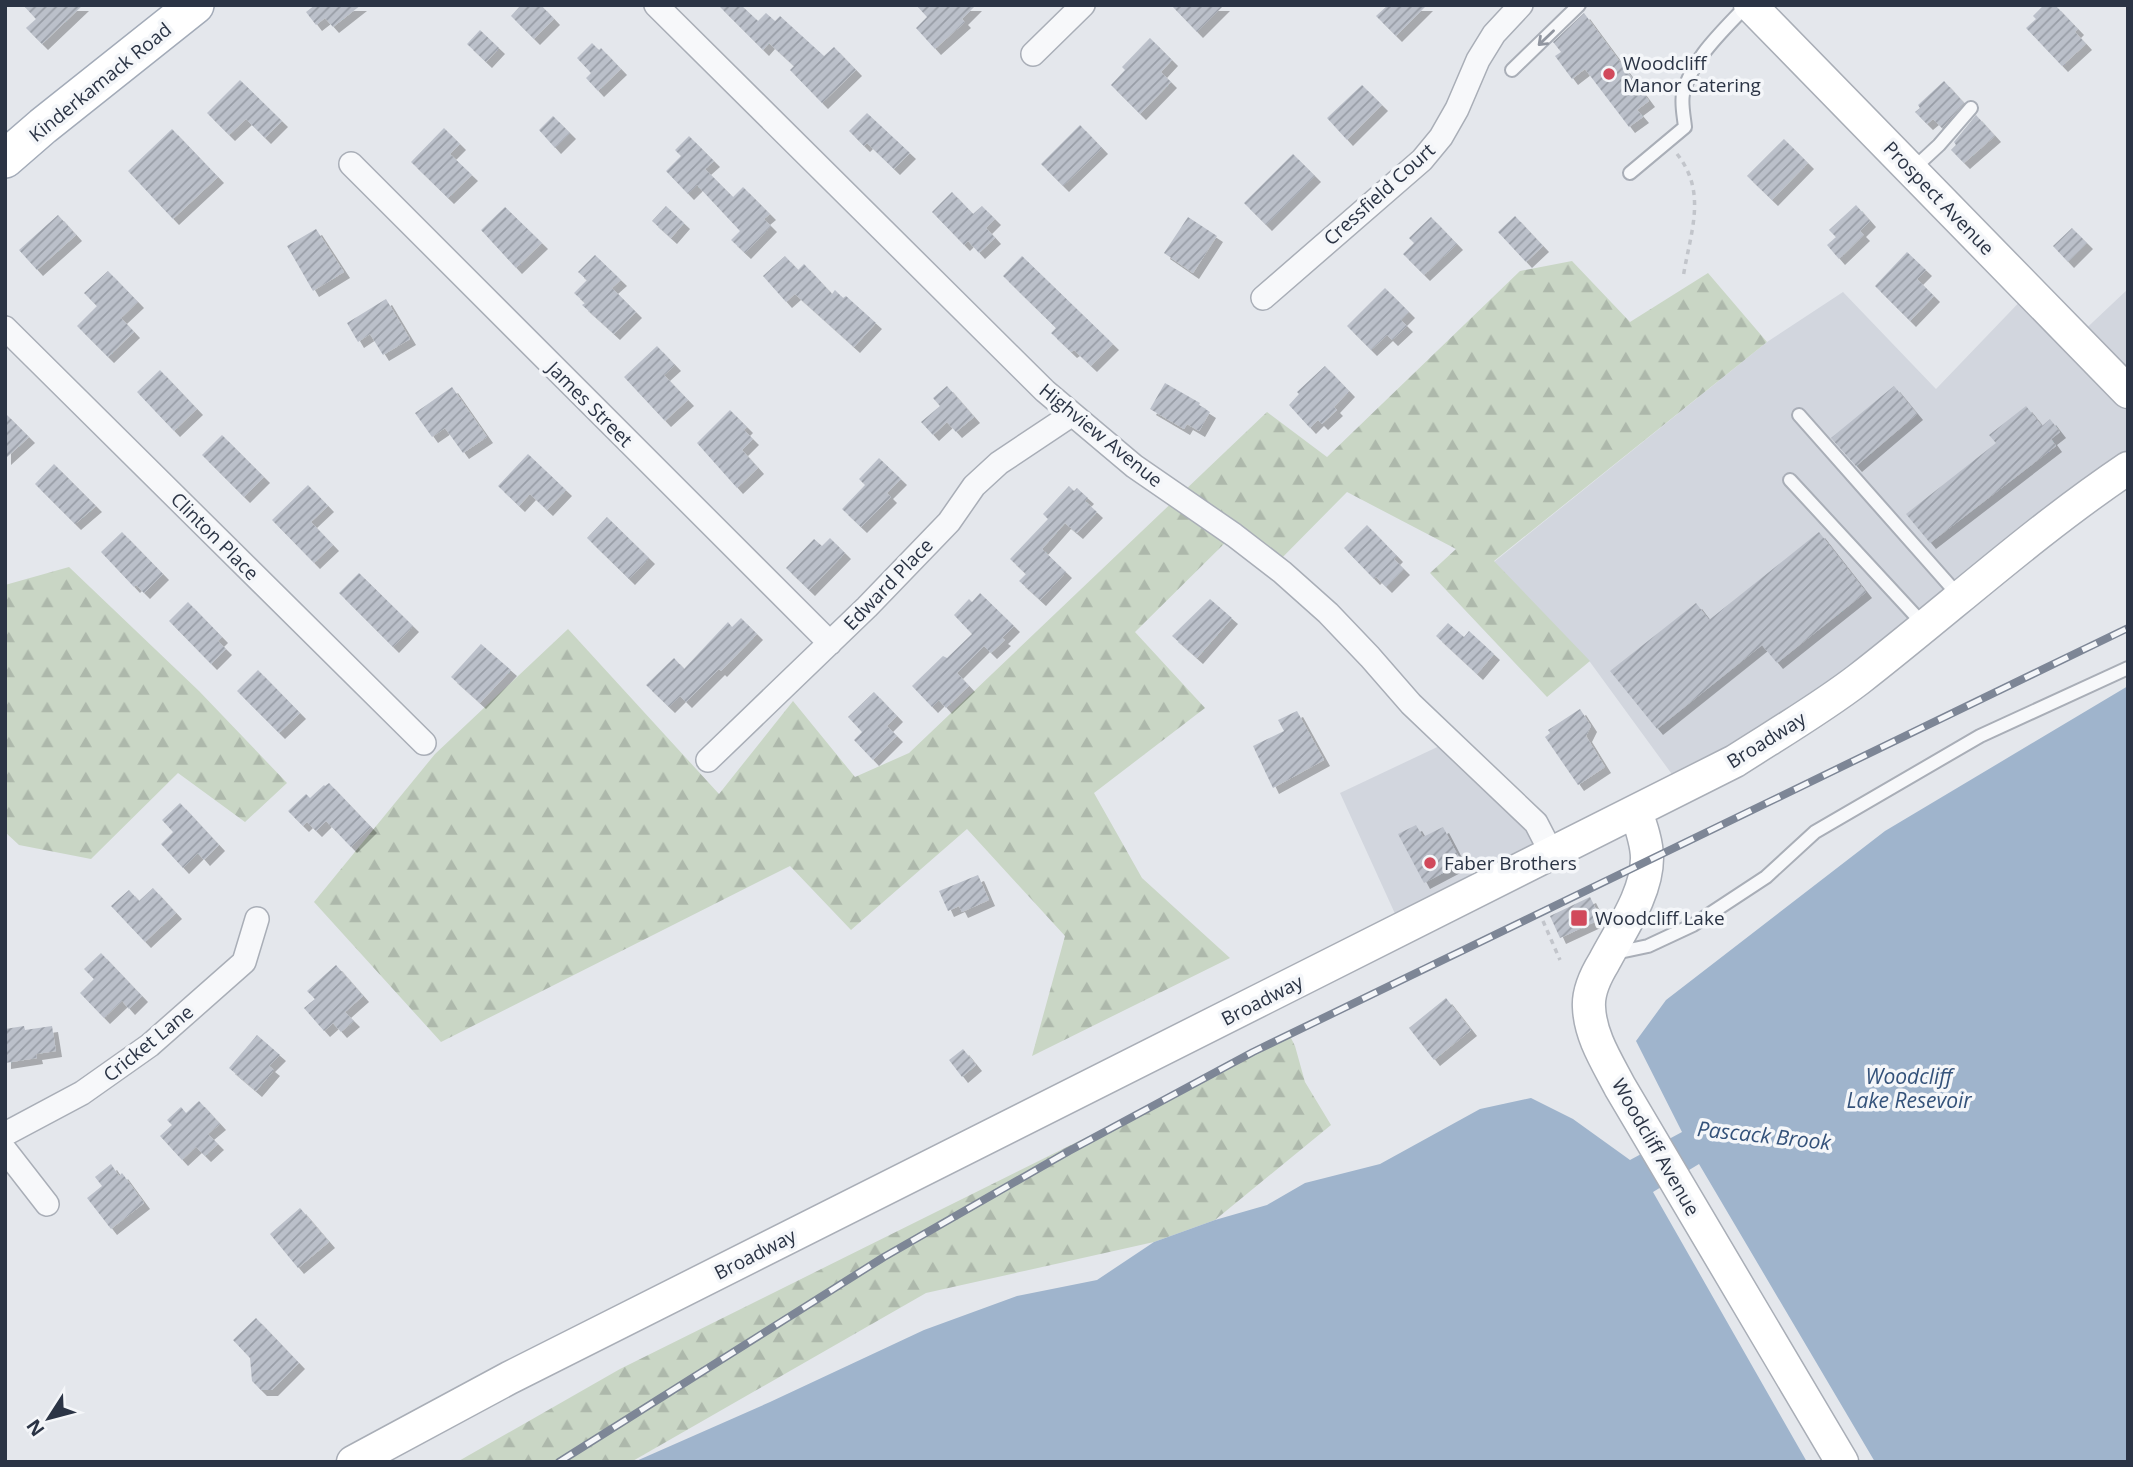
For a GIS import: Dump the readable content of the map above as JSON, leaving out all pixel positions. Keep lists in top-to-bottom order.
{
  "streets": {
    "main road": [
      "Kinderkamack Road",
      "Prospect Avenue",
      "Broadway",
      "Woodcliff Avenue"
    ],
    "street": [
      "Cressfield Court",
      "James Street",
      "Highview Avenue",
      "Clinton Place",
      "Edward Place",
      "Cricket Lane"
    ]
  },
  "crossings": [
    ["James Street", "Edward Place"],
    ["Highview Avenue", "Edward Place"],
    ["Highview Avenue", "Broadway"],
    ["Broadway", "Woodcliff Avenue"]
  ],
  "water": ["Woodcliff Lake Resevoir", "Pascack Brook"],
  "places": {
    "other": ["Woodcliff Manor Catering", "Faber Brothers"],
    "transit": ["Woodcliff Lake"]
  },
  "north": "bottom left"
}
